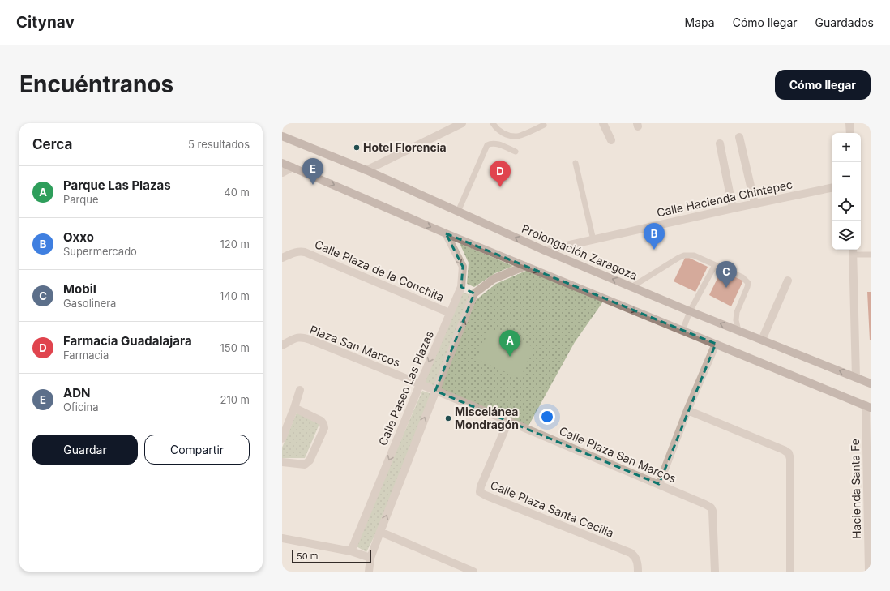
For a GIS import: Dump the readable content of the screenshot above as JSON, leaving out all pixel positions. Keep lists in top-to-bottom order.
{
  "streets": {
    "main road": ["Prolongación Zaragoza"],
    "street": [
      "Calle Hacienda Chintepec",
      "Calle Plaza de la Conchita",
      "Plaza San Marcos",
      "Calle Paseo Las Plazas",
      "Calle Plaza San Marcos",
      "Hacienda Santa Fe",
      "Calle Plaza Santa Cecilia"
    ]
  },
  "crossings": [
    ["Calle Hacienda Chintepec", "Prolongación Zaragoza"],
    ["Calle Plaza de la Conchita", "Calle Paseo Las Plazas"],
    ["Plaza San Marcos", "Calle Paseo Las Plazas"],
    ["Plaza San Marcos", "Calle Plaza San Marcos"],
    ["Calle Paseo Las Plazas", "Calle Plaza San Marcos"],
    ["Calle Plaza San Marcos", "Calle Plaza Santa Cecilia"]
  ],
  "places": ["Hotel Florencia", "Miscelánea Mondragón"],
  "scale_bar": "50 m",
  "page": {
    "header": "Citynav",
    "nav": ["Mapa", "Cómo llegar", "Guardados"],
    "buttons": [
      "Cómo llegar",
      ["Guardar", "Compartir"]
    ],
    "title": "Encuéntranos",
    "heading": ["Cerca", "5 resultados"],
    "map_buttons": ["+", "−"],
    "pins": [
      "E",
      "D",
      "B",
      "C",
      "A"
    ],
    "list": [
      {
        "mark": "A",
        "name": "Parque Las Plazas",
        "note": "Parque",
        "value": "40 m"
      },
      {
        "mark": "B",
        "name": "Oxxo",
        "note": "Supermercado",
        "value": "120 m"
      },
      {
        "mark": "C",
        "name": "Mobil",
        "note": "Gasolinera",
        "value": "140 m"
      },
      {
        "mark": "D",
        "name": "Farmacia Guadalajara",
        "note": "Farmacia",
        "value": "150 m"
      },
      {
        "mark": "E",
        "name": "ADN",
        "note": "Oficina",
        "value": "210 m"
      }
    ],
    "scale": "50 m"
  }
}
